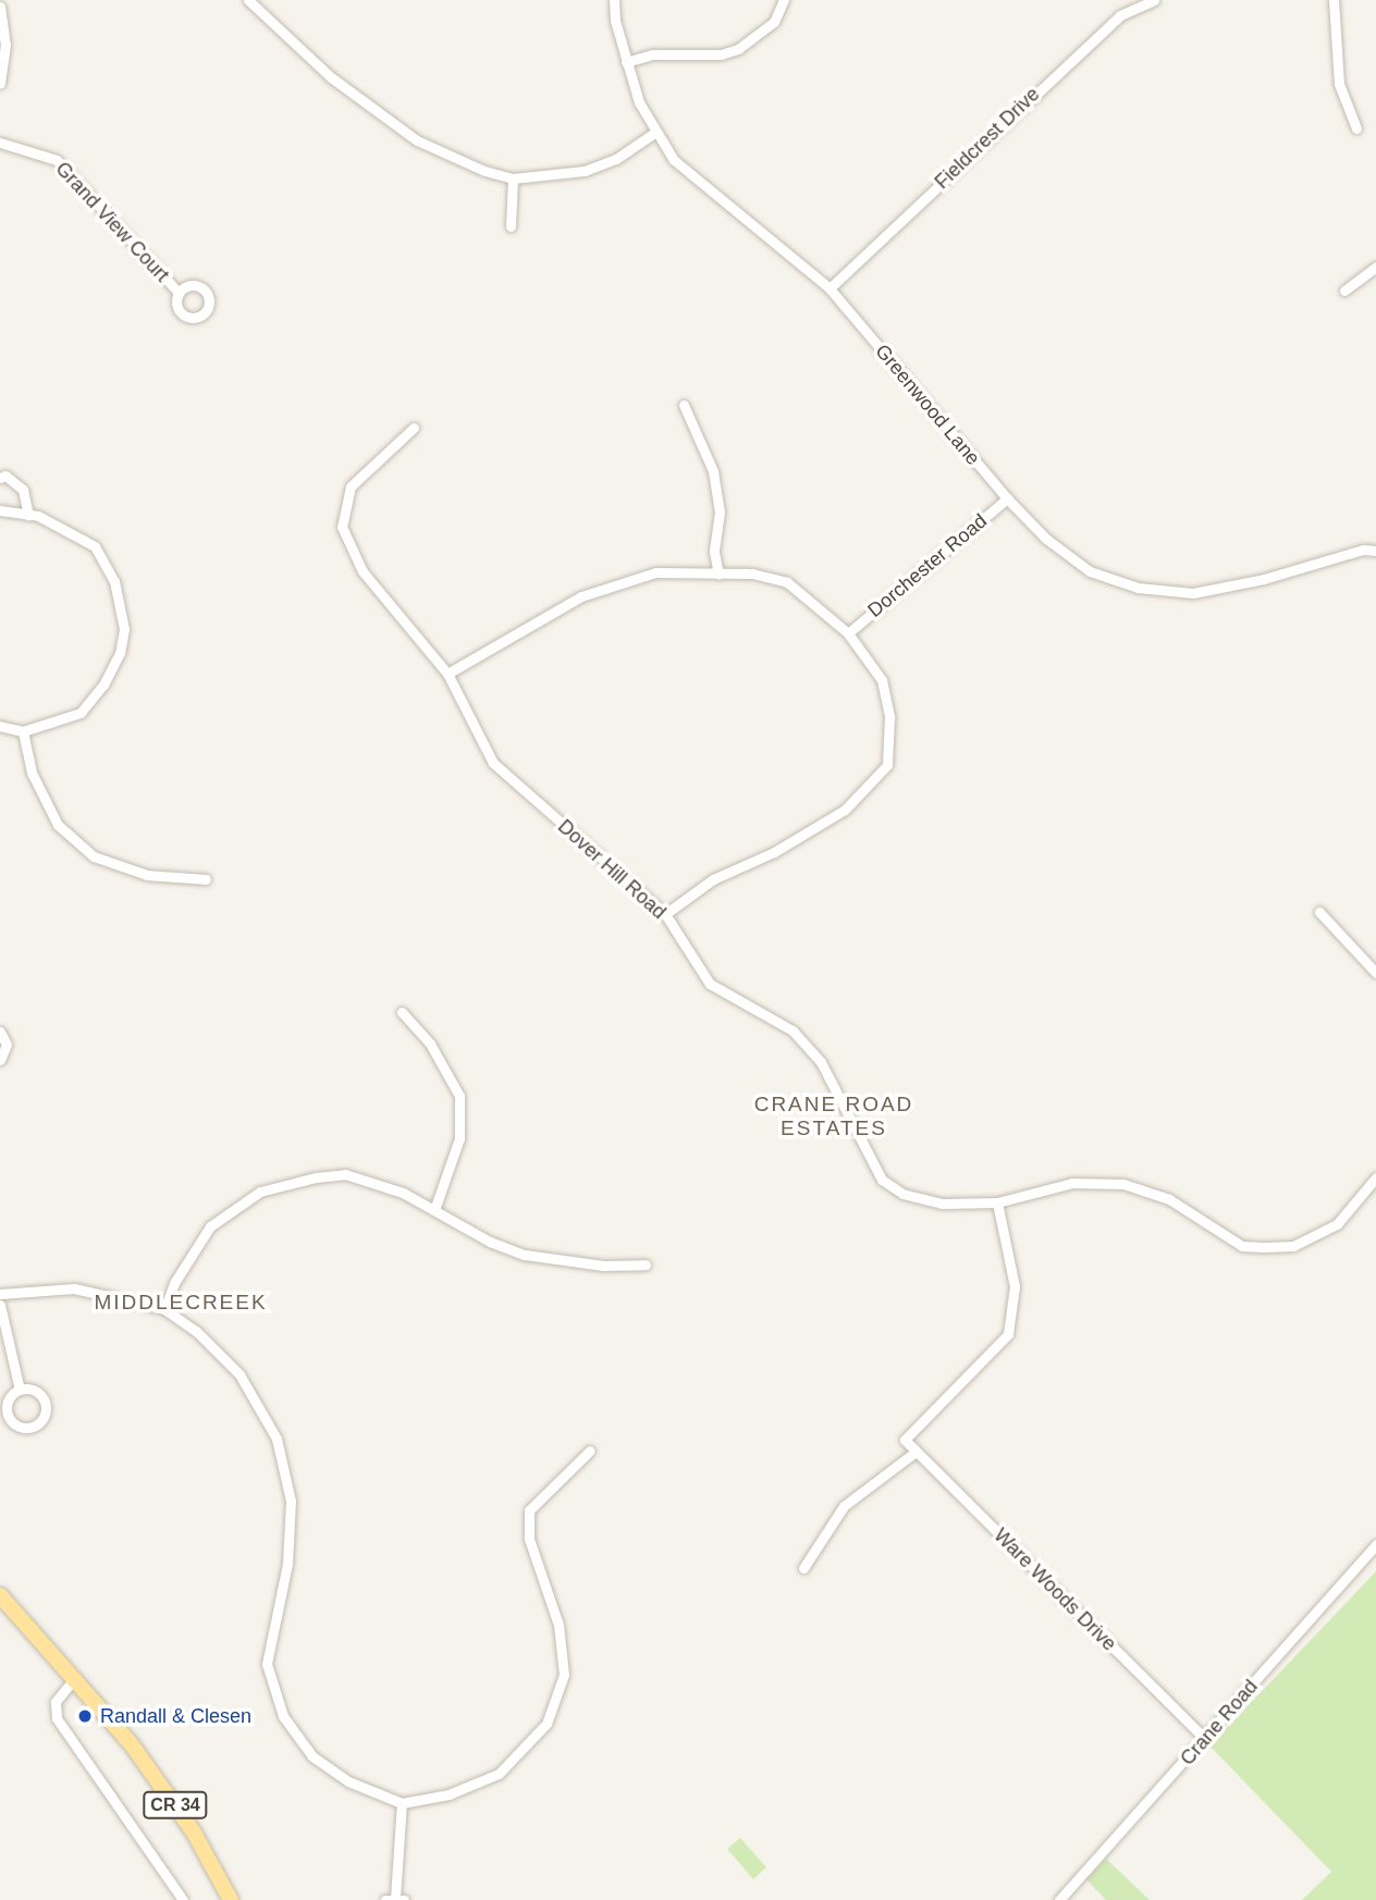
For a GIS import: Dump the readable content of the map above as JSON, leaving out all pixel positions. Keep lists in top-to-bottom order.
{
  "streets": {
    "main road": ["CR 34"],
    "street": [
      "Fieldcrest Drive",
      "Grand View Court",
      "Greenwood Lane",
      "Dorchester Road",
      "Dover Hill Road",
      "Ware Woods Drive",
      "Crane Road"
    ]
  },
  "crossings": [
    ["Fieldcrest Drive", "Greenwood Lane"],
    ["Greenwood Lane", "Dorchester Road"],
    ["Dover Hill Road", "Ware Woods Drive"],
    ["Ware Woods Drive", "Crane Road"]
  ],
  "districts": ["CRANE ROAD ESTATES", "MIDDLECREEK"],
  "places": ["Randall & Clesen"]
}
